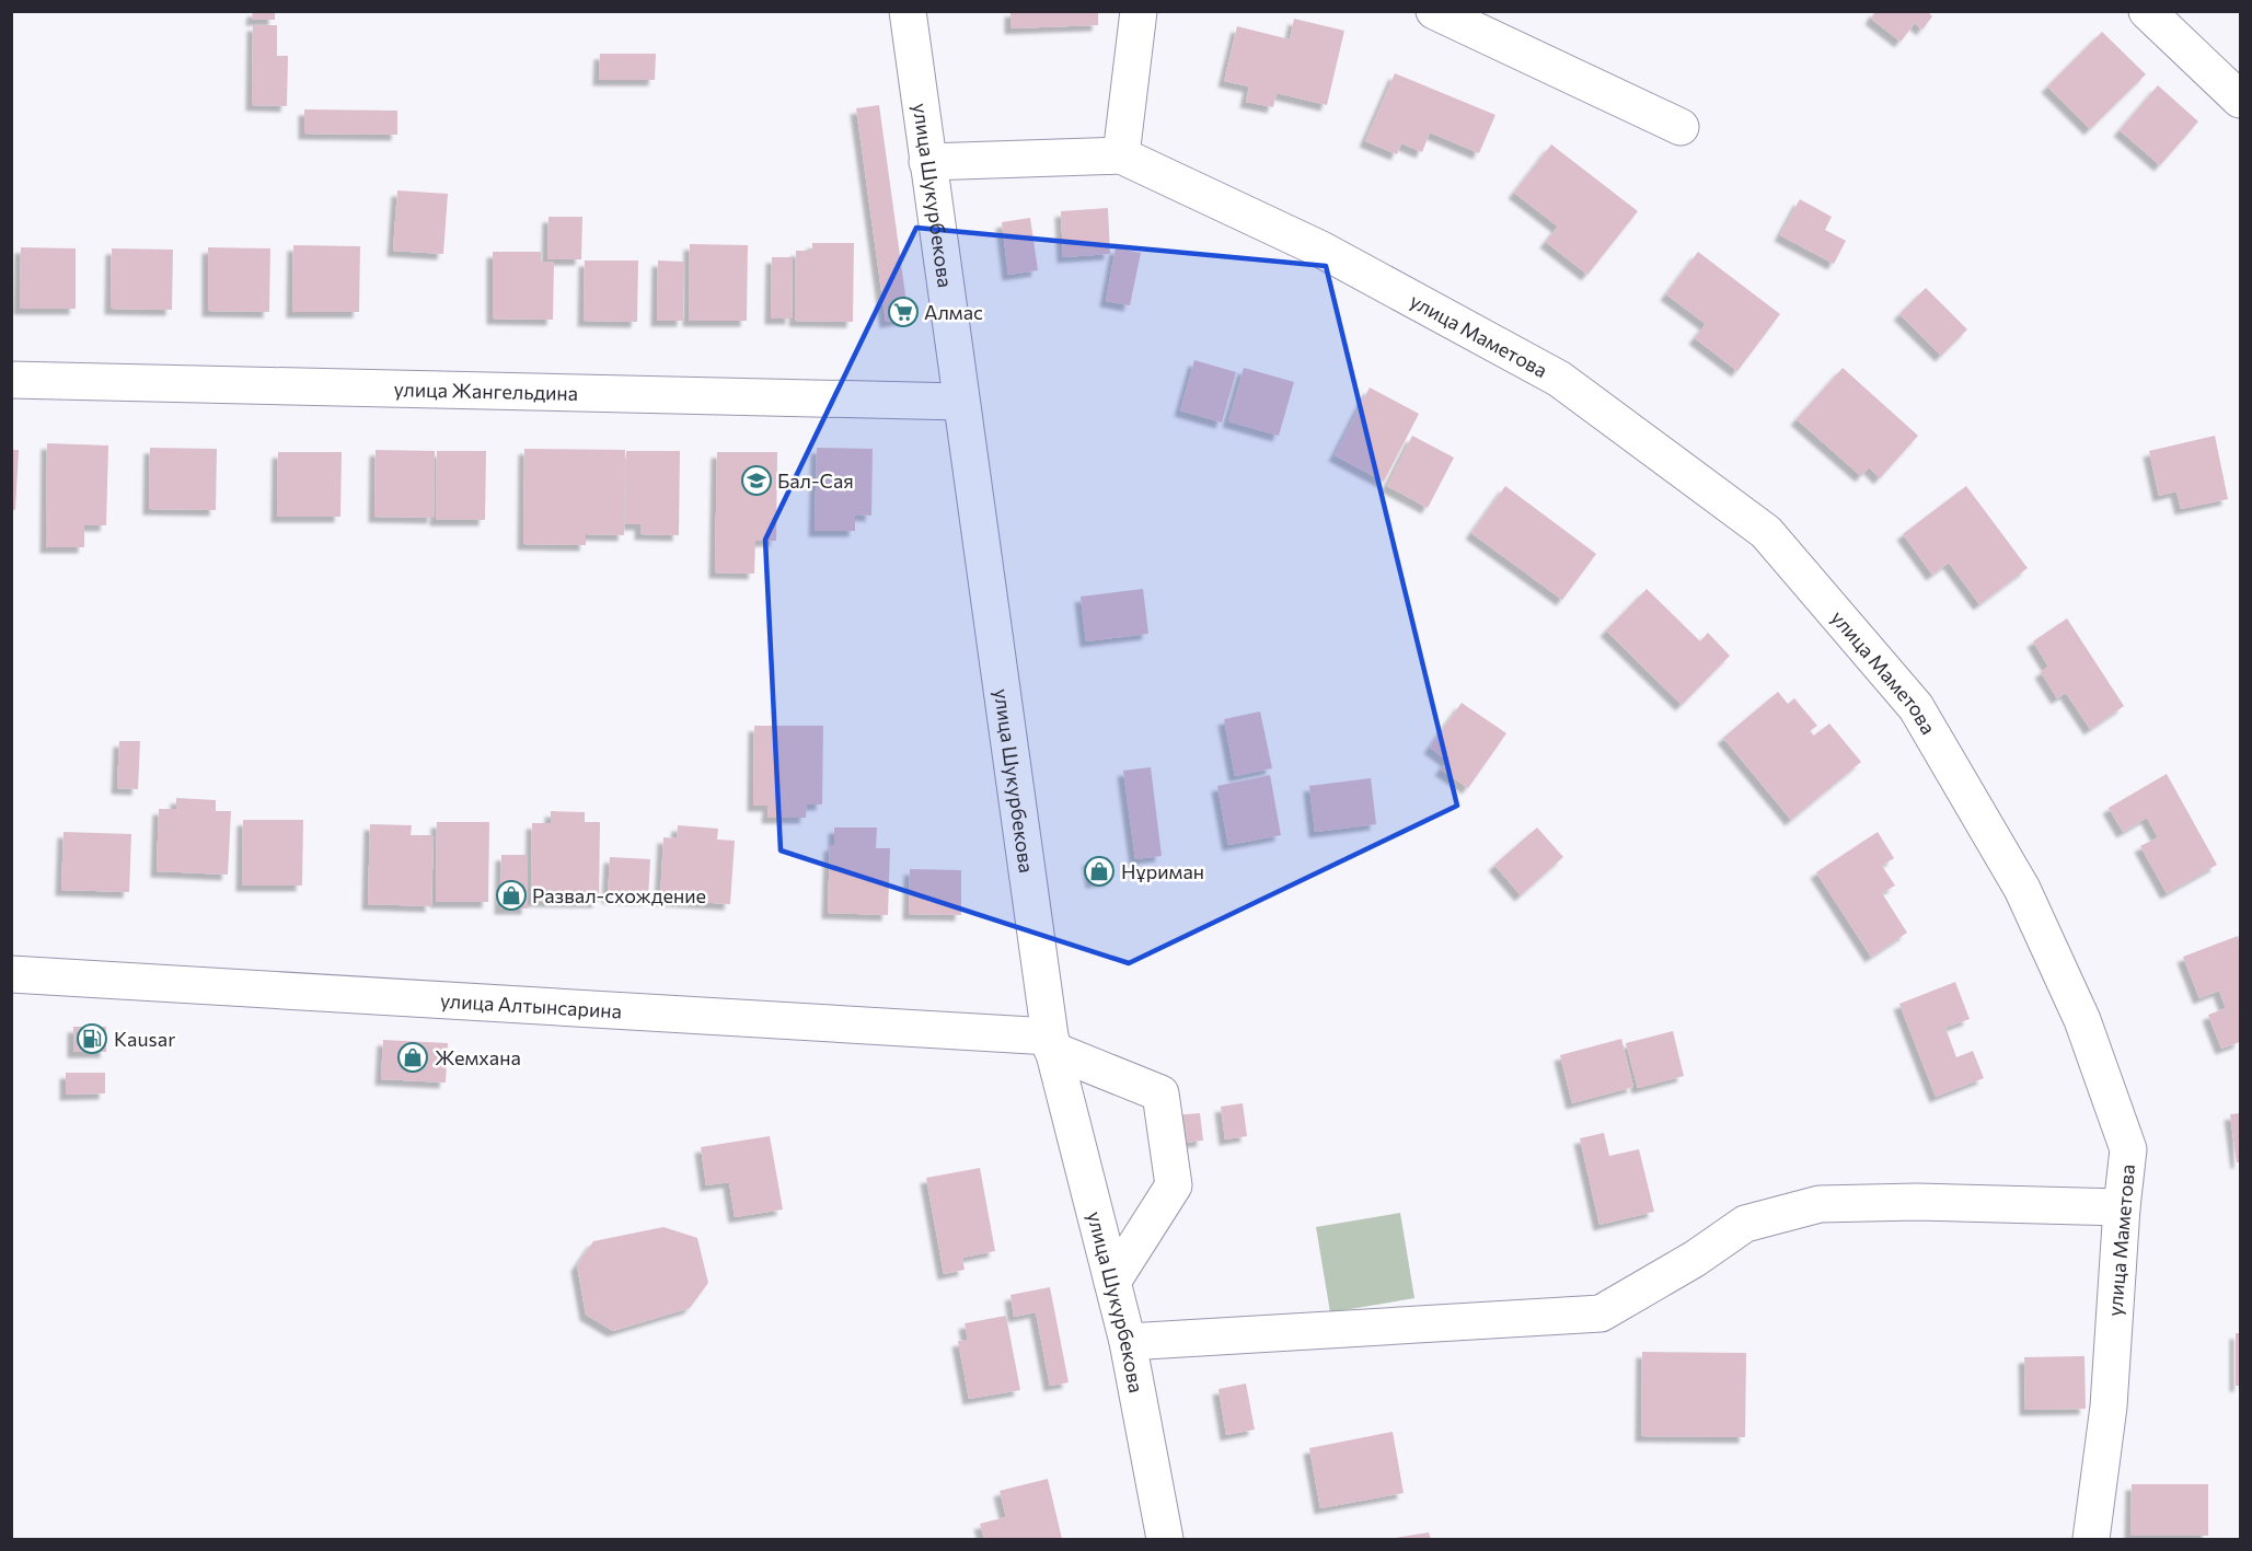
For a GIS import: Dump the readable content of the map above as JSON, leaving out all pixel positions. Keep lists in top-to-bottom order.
{
  "streets": {
    "street": [
      "улица Шукурбекова",
      "улица Маметова",
      "улица Жангельдина",
      "улица Алтынсарина"
    ]
  },
  "crossings": [
    ["улица Шукурбекова", "улица Маметова"],
    ["улица Шукурбекова", "улица Жангельдина"],
    ["улица Шукурбекова", "улица Алтынсарина"]
  ],
  "places": {
    "supermarket": ["Алмас"],
    "school or university": ["Бал-Сая"],
    "shop": ["Нұриман", "Развал-схождение", "Жемхана"],
    "fuel station": ["Kausar"]
  }
}
